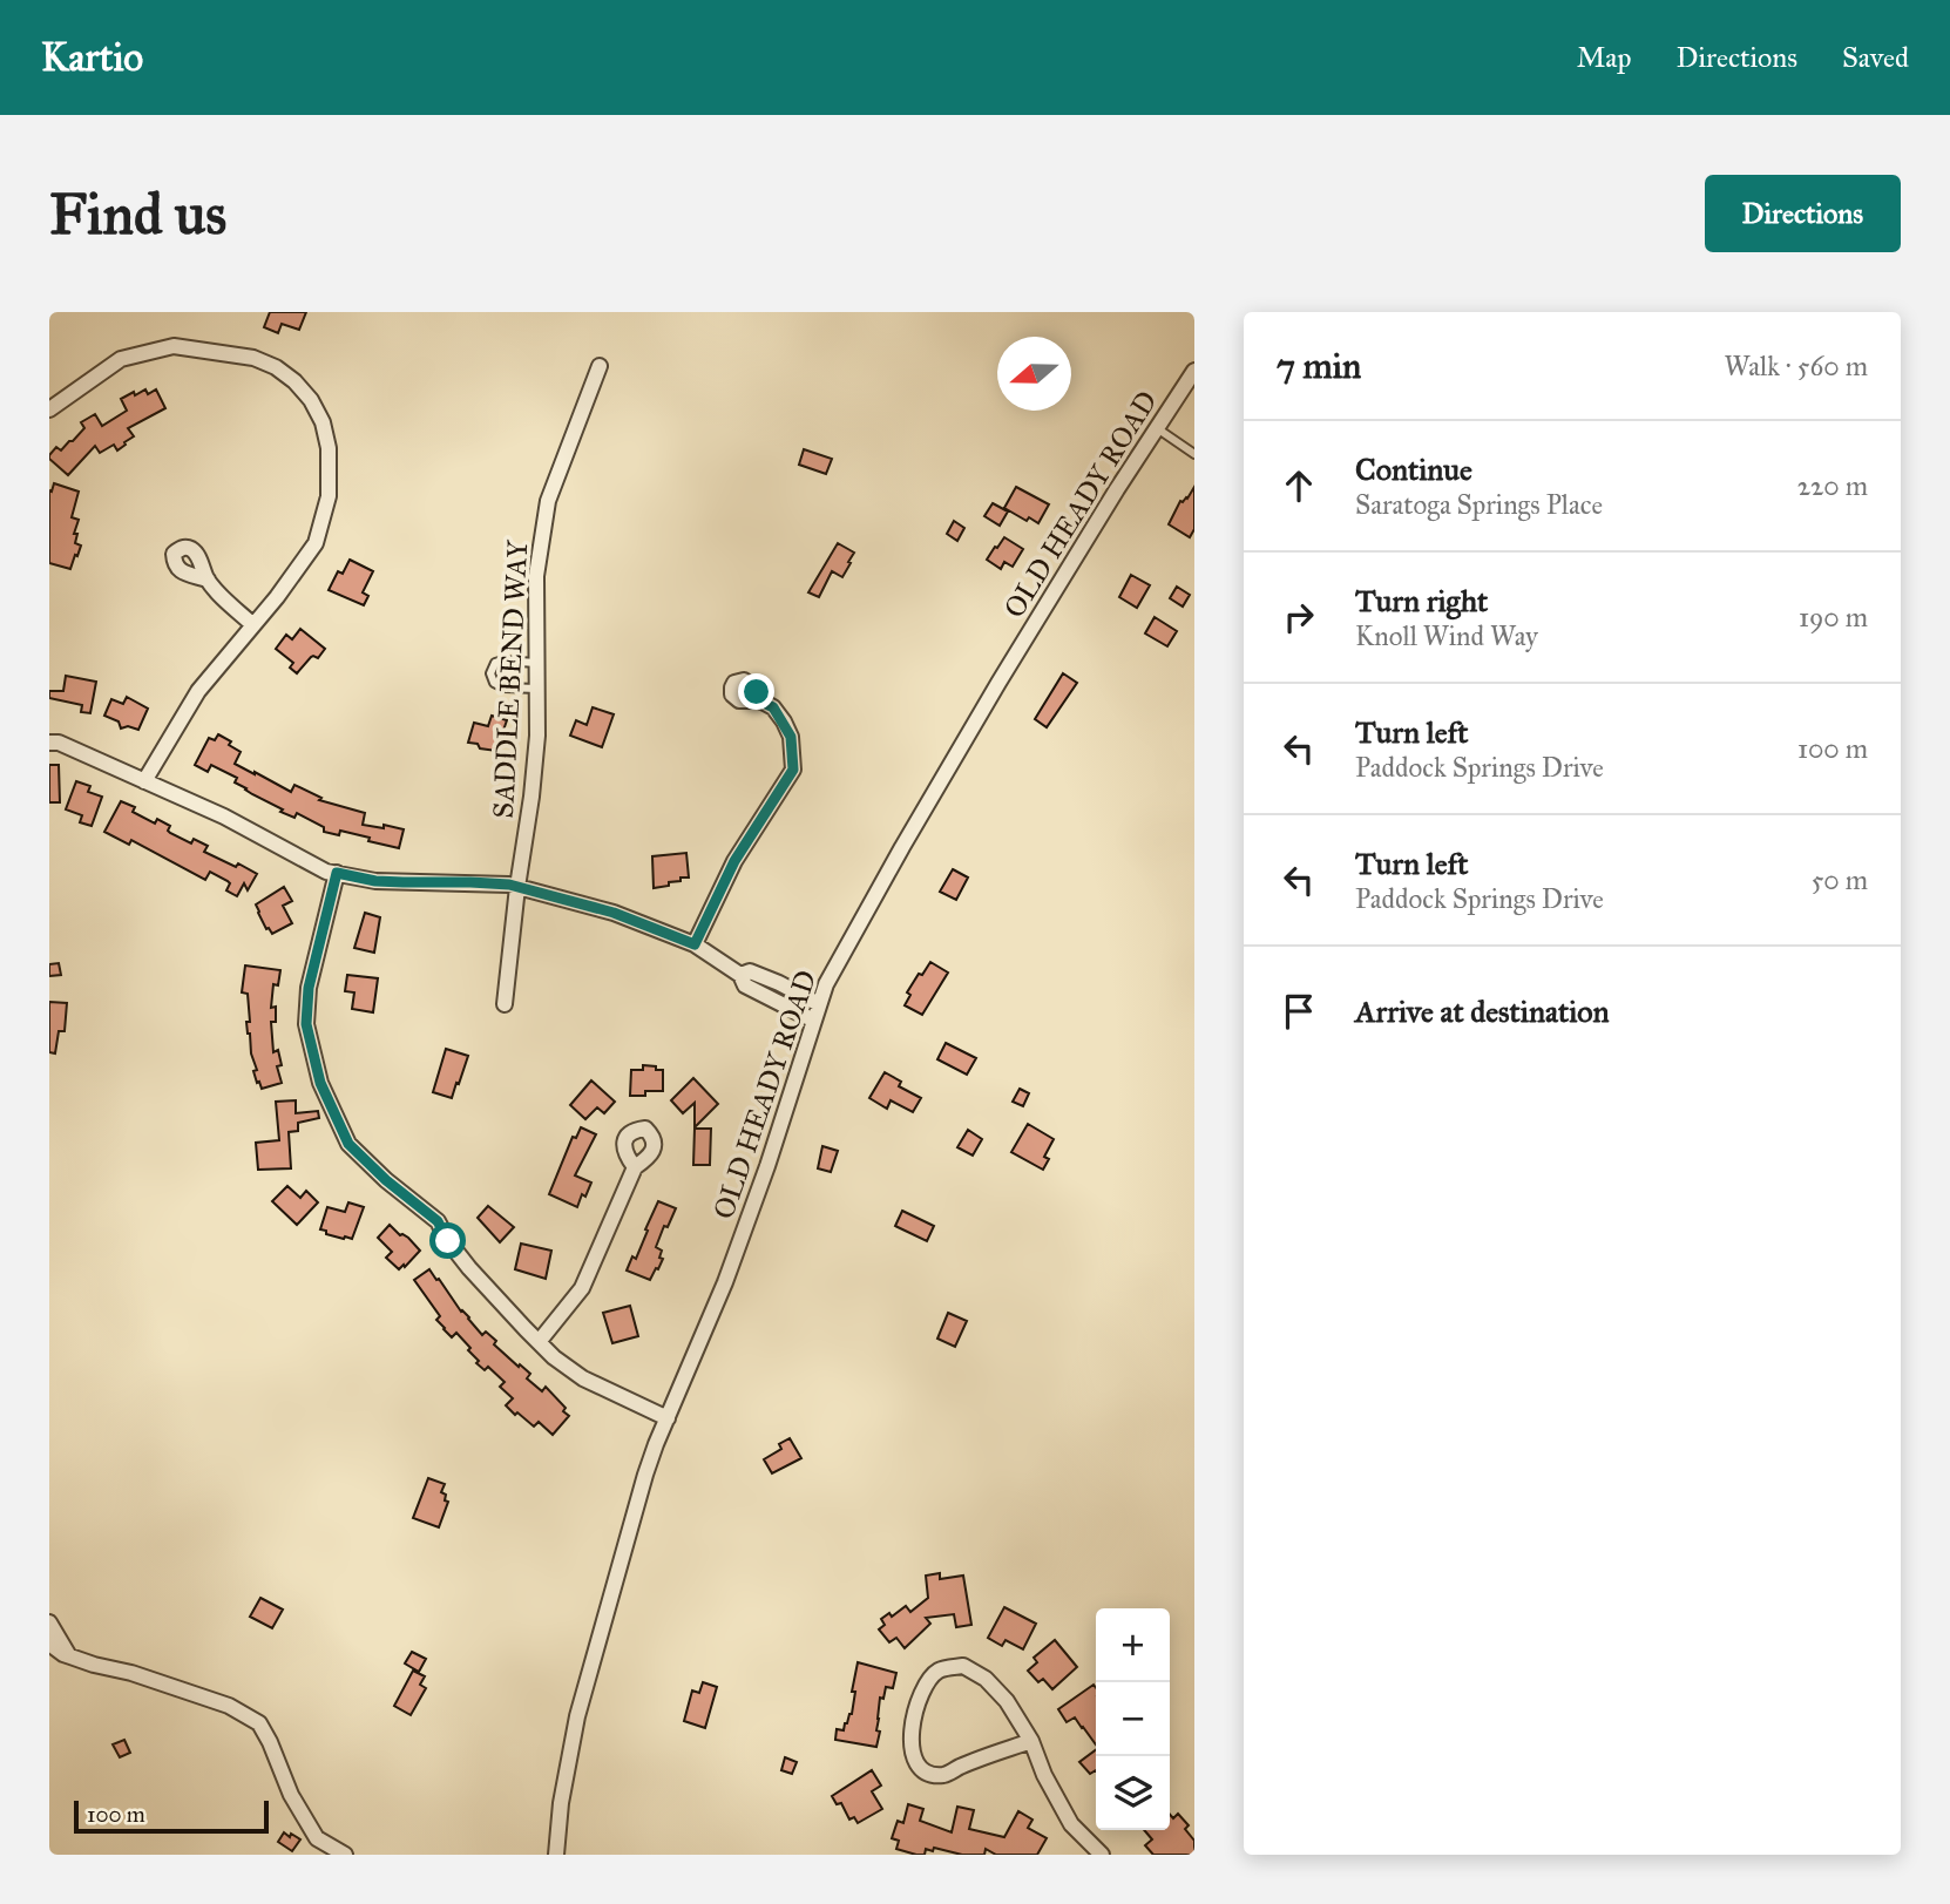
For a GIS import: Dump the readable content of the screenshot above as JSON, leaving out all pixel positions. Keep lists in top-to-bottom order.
{
  "streets": {
    "street": ["OLD HEADY ROAD", "SADDLE BEND WAY"]
  },
  "scale_bar": "100 m",
  "north": "left",
  "page": {
    "header": "Kartio",
    "nav": ["Map", "Directions", "Saved"],
    "buttons": "Directions",
    "title": "Find us",
    "heading": ["7 min", "Walk · 560 m"],
    "list": [
      ["Continue", "Saratoga Springs Place", "220 m"],
      ["Turn right", "Knoll Wind Way", "190 m"],
      ["Turn left", "Paddock Springs Drive", "100 m"],
      ["Turn left", "Paddock Springs Drive", "50 m"],
      "Arrive at destination"
    ],
    "map_buttons": ["+", "−"],
    "scale": "100 m"
  }
}
